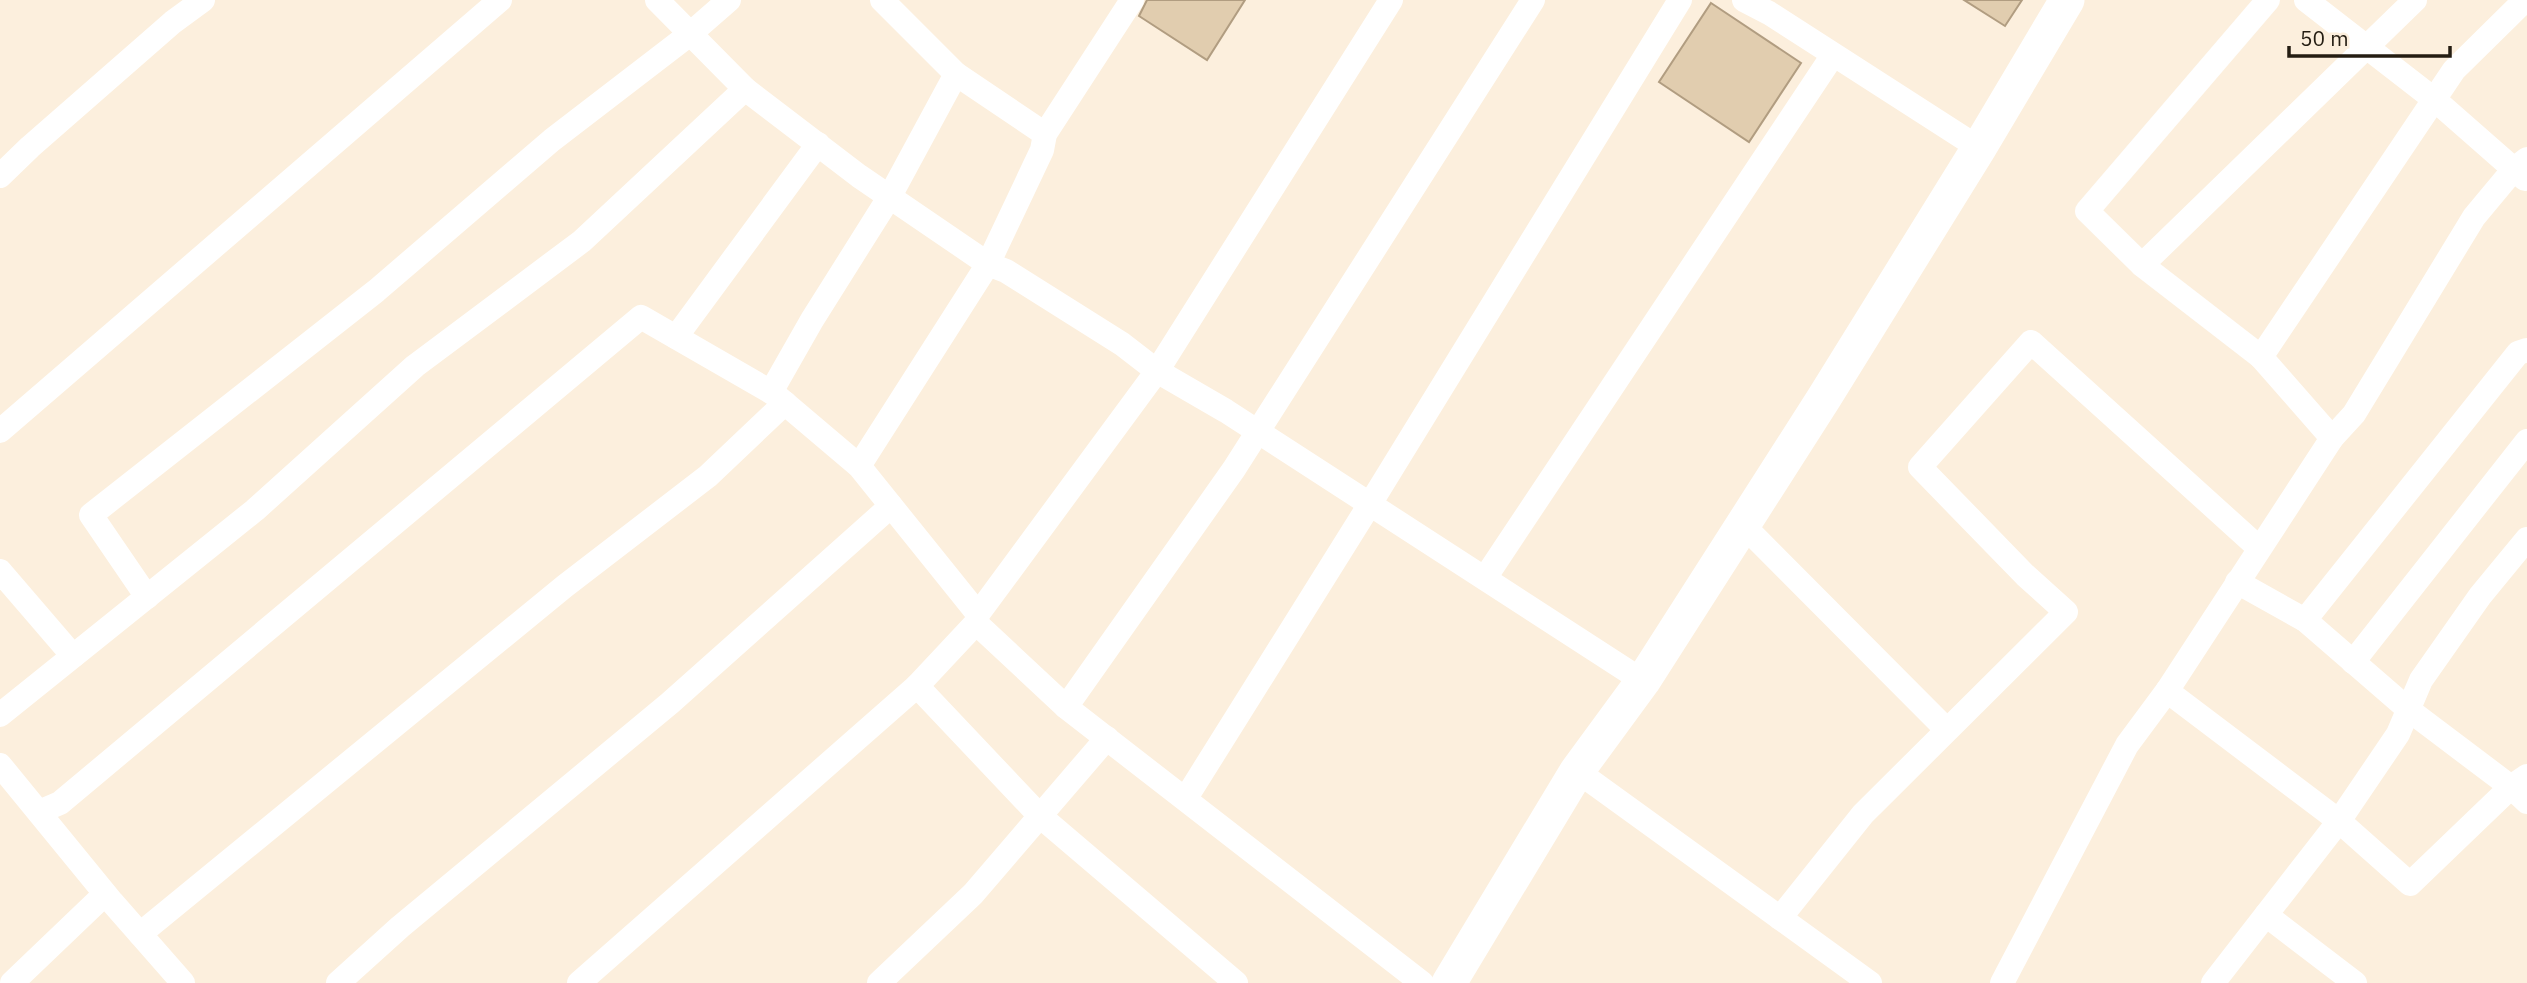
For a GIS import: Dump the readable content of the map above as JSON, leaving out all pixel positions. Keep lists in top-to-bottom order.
{
  "scale_bar": "50 m"
}
